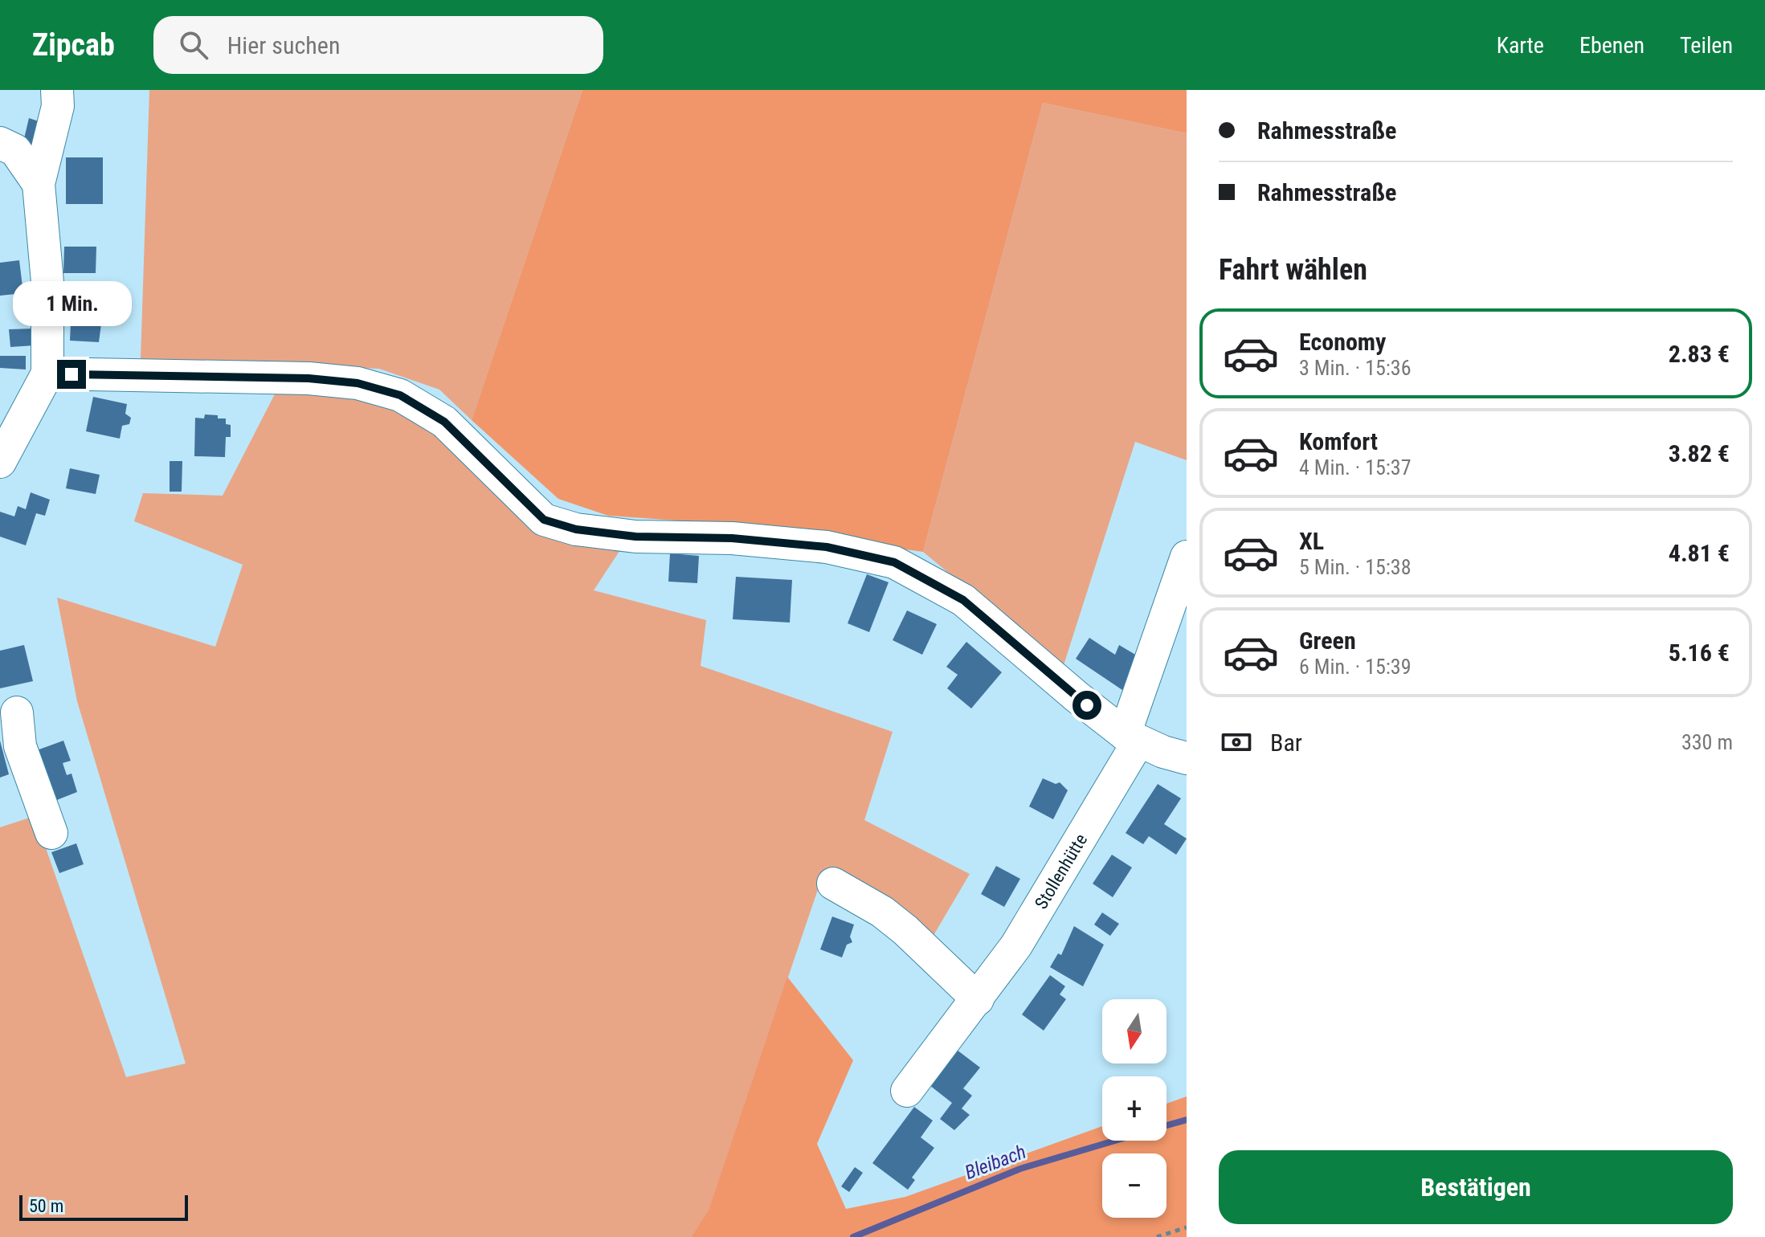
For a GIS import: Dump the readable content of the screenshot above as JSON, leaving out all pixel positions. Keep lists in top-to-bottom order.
{
  "streets": {
    "street": ["Stollenhütte"]
  },
  "water": ["Bleibach"],
  "scale_bar": "50 m",
  "north": "bottom",
  "page": {
    "header": "Zipcab",
    "search": "Hier suchen",
    "nav": ["Karte", "Ebenen", "Teilen"],
    "banner": ["Rahmesstraße", "Rahmesstraße"],
    "heading": "Fahrt wählen",
    "bubble": "1 Min.",
    "list": [
      {
        "name": "Economy",
        "note": "3 Min. · 15:36",
        "value": "2.83 €"
      },
      {
        "name": "Komfort",
        "note": "4 Min. · 15:37",
        "value": "3.82 €"
      },
      {
        "name": "XL",
        "note": "5 Min. · 15:38",
        "value": "4.81 €"
      },
      {
        "name": "Green",
        "note": "6 Min. · 15:39",
        "value": "5.16 €"
      }
    ],
    "pay": ["Bar", "330 m"],
    "map_buttons": ["+", "−"],
    "buttons": "Bestätigen",
    "scale": "50 m"
  }
}
